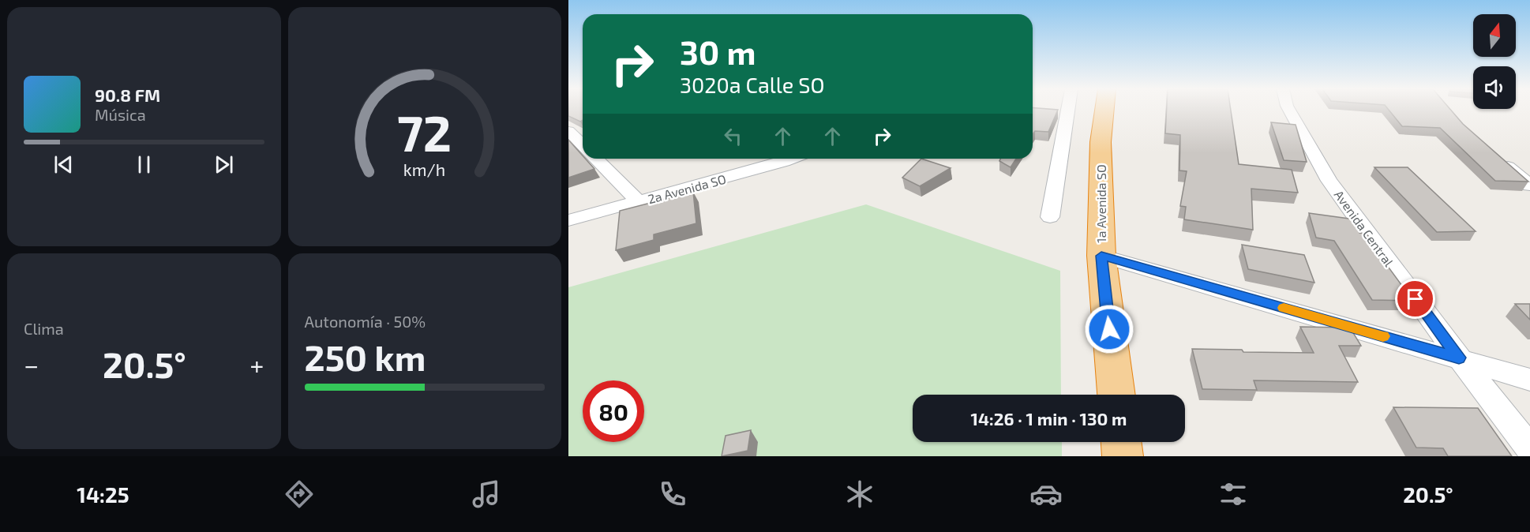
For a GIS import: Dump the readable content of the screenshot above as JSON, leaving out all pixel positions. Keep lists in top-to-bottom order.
{
  "streets": {
    "highway": ["1a Avenida SO"],
    "street": ["2a Avenida SO", "Avenida Central"]
  },
  "north": "top",
  "page": {
    "turn": ["30 m", "3020a Calle SO"],
    "song": ["90.8 FM", "Música"],
    "tile": [
      "Clima",
      ["Autonomía · 50%", "250 km"]
    ],
    "heat": ["−", "20.5°", "+"],
    "limit": "80",
    "trip": "14:26 · 1 min · 130 m",
    "tabs": ["14:25", "20.5°"],
    "gauge": ["72", "km/h"]
  }
}
